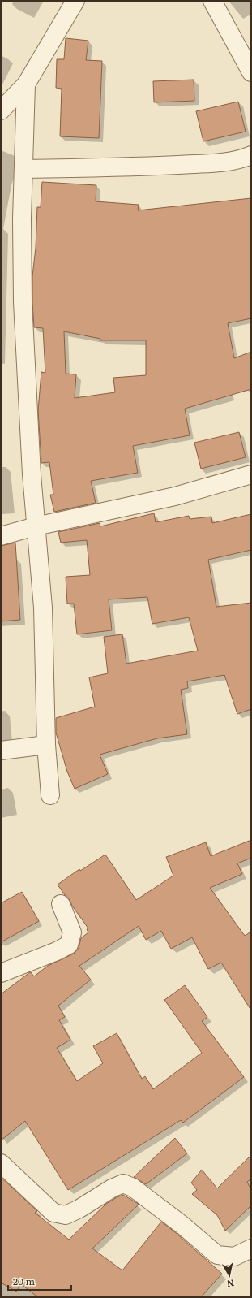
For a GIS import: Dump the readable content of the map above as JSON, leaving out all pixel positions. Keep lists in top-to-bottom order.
{
  "scale_bar": "20 m",
  "north": "bottom"
}
